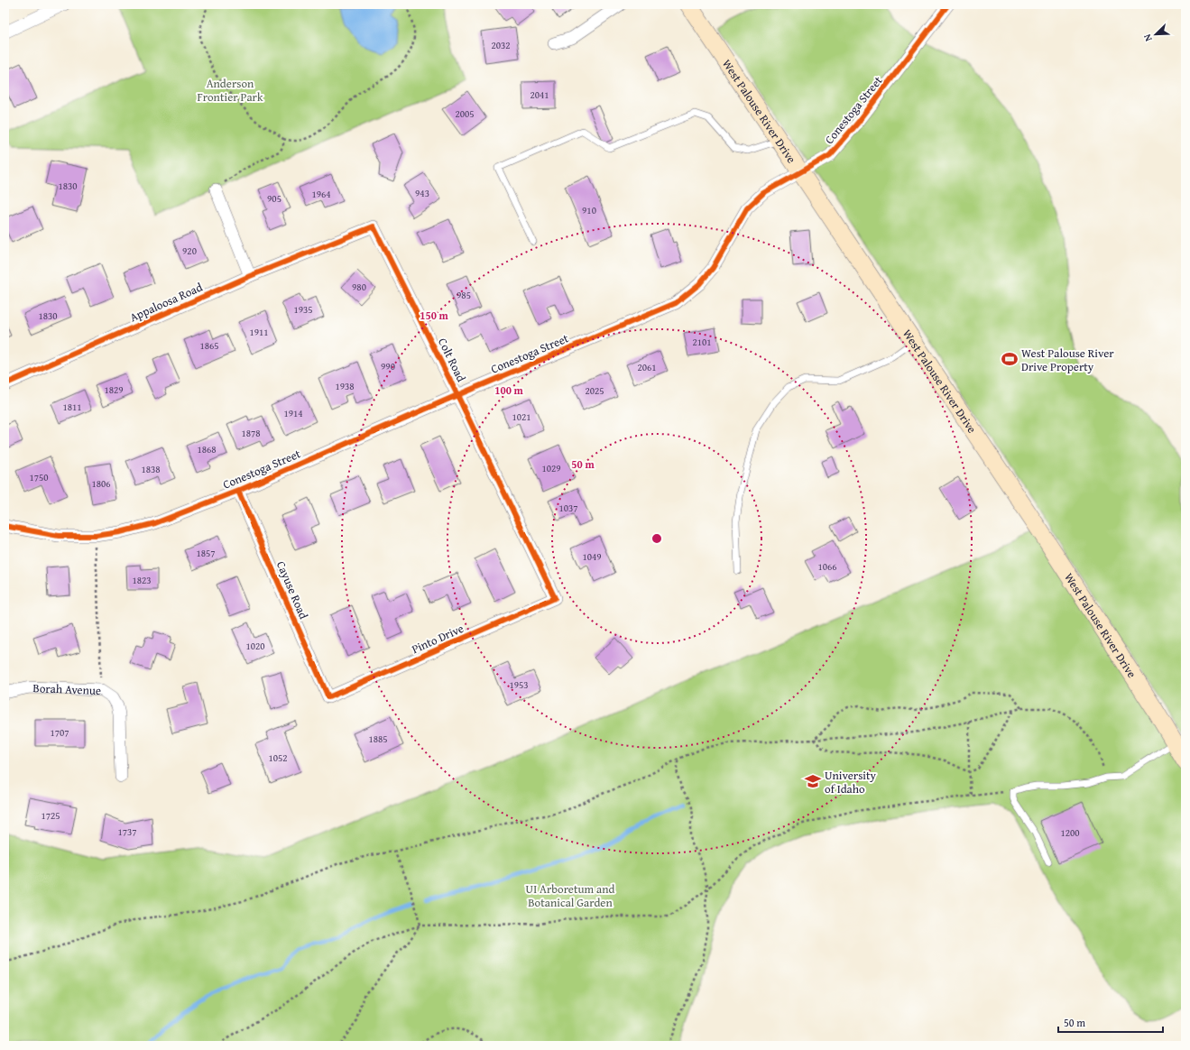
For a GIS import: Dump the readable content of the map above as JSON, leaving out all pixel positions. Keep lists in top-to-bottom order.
{
  "streets": {
    "street": [
      "Conestoga Street",
      "West Palouse River Drive",
      "Appaloosa Road",
      "Colt Road",
      "Cayuse Road",
      "Pinto Drive",
      "Borah Avenue"
    ]
  },
  "crossings": [
    ["Conestoga Street", "West Palouse River Drive"],
    ["Conestoga Street", "Colt Road"],
    ["Conestoga Street", "Cayuse Road"],
    ["Appaloosa Road", "Colt Road"],
    ["Colt Road", "Pinto Drive"],
    ["Cayuse Road", "Pinto Drive"]
  ],
  "parks": ["Anderson Frontier Park", "UI Arboretum and Botanical Garden"],
  "places": {
    "sports": ["West Palouse River Drive Property"],
    "school or university": ["University of Idaho"]
  },
  "house_numbers": [
    "2032",
    "2041",
    "2005",
    "1830",
    "943",
    "1964",
    "905",
    "910",
    "920",
    "980",
    "985",
    "1935",
    "1830",
    "1911",
    "2101",
    "1865",
    "990",
    "2061",
    "1938",
    "1829",
    "2025",
    "1811",
    "1914",
    "1021",
    "1878",
    "1868",
    "1029",
    "1838",
    "1750",
    "1806",
    "1037",
    "1857",
    "1049",
    "1066",
    "1823",
    "1020",
    "1953",
    "1707",
    "1885",
    "1052",
    "1725",
    "1737",
    "1200"
  ],
  "scale_bar": "50 m",
  "north": "bottom left",
  "rings": ["150 m", "100 m", "50 m"]
}
